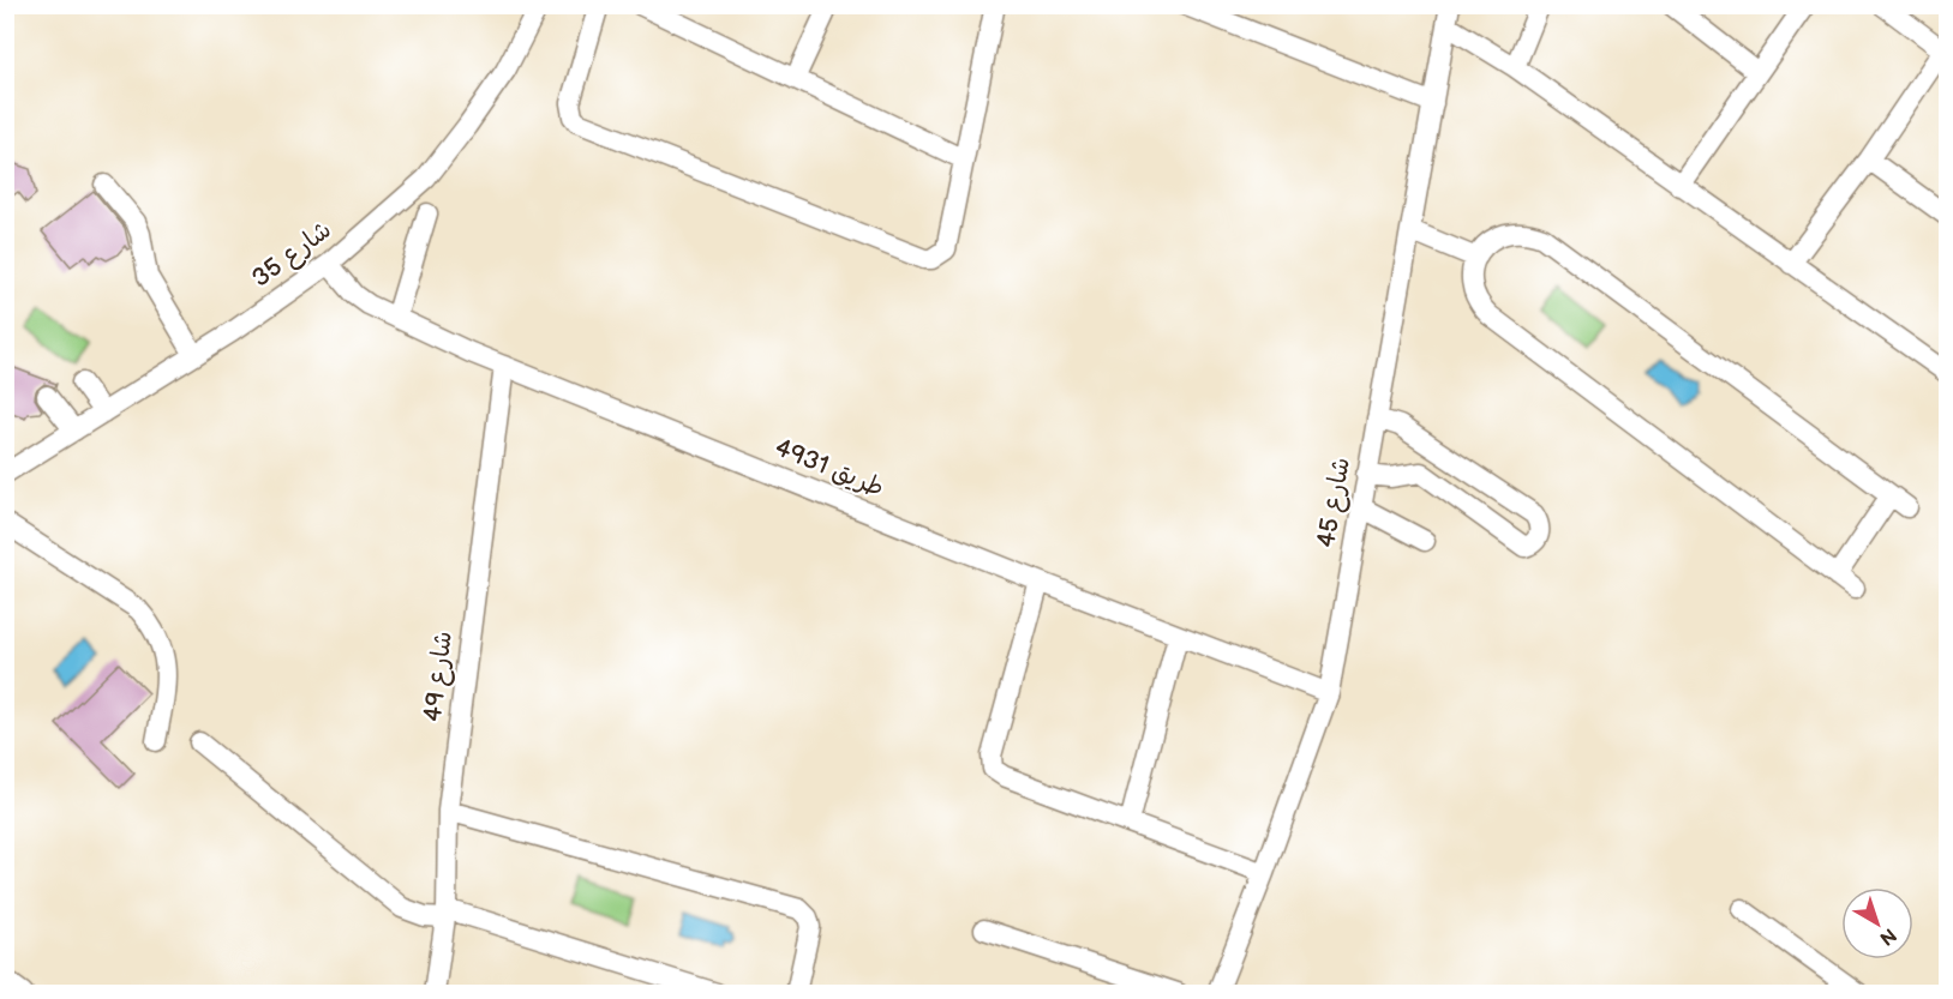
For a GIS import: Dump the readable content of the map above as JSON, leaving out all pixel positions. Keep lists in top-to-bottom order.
{
  "streets": {
    "street": [
      "شارع 35",
      "طريق 4931",
      "شارع 45",
      "شارع 49"
    ]
  },
  "crossings": [
    ["شارع 35", "طريق 4931"],
    ["طريق 4931", "شارع 45"],
    ["طريق 4931", "شارع 49"]
  ],
  "north": "bottom right"
}
